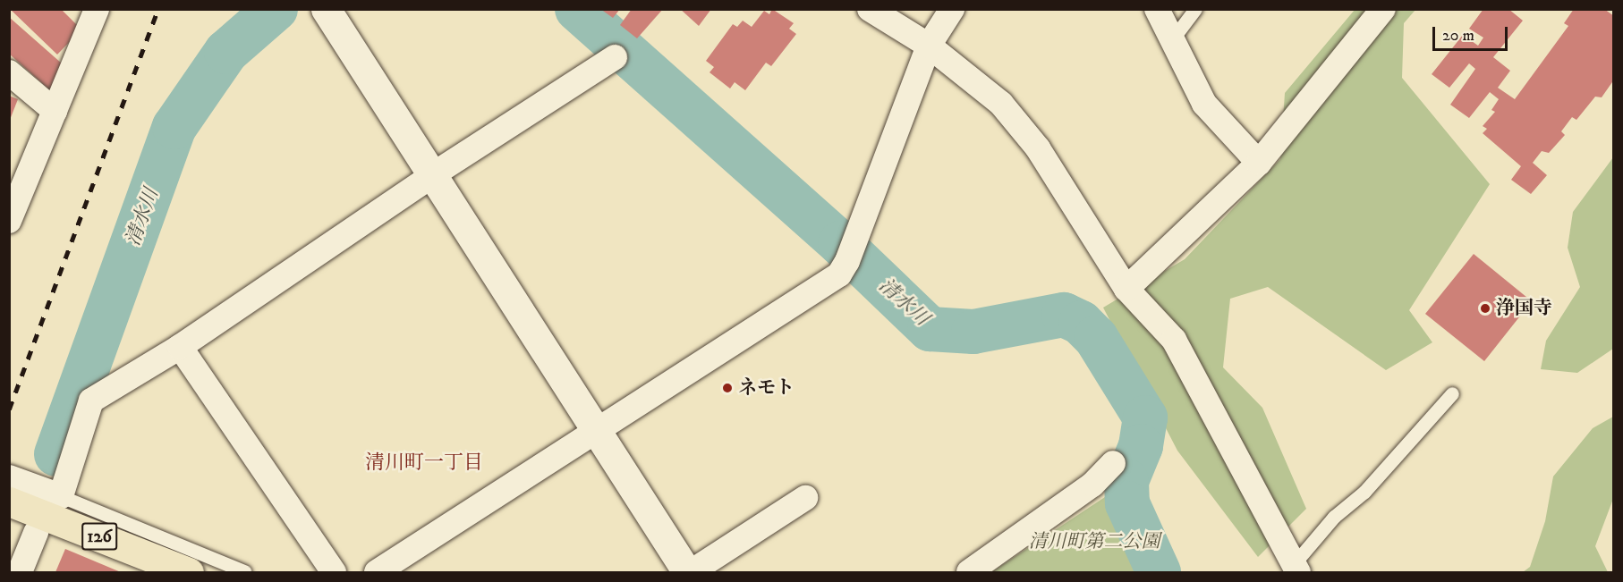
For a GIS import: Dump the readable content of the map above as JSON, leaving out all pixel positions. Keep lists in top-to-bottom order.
{
  "streets": {
    "highway": ["126"]
  },
  "districts": ["清川町一丁目"],
  "water": ["清水川"],
  "parks": ["清川町第二公園"],
  "places": ["浄国寺", "ネモト"],
  "scale_bar": "20 m"
}
